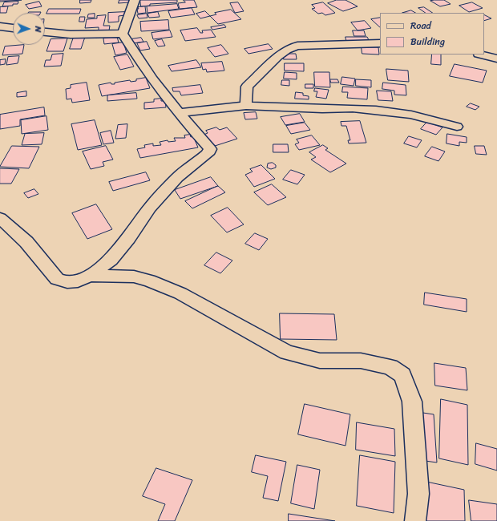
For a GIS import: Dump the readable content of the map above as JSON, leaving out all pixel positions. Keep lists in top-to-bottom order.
{
  "legend": ["Road", "Building"],
  "north": "right"
}
